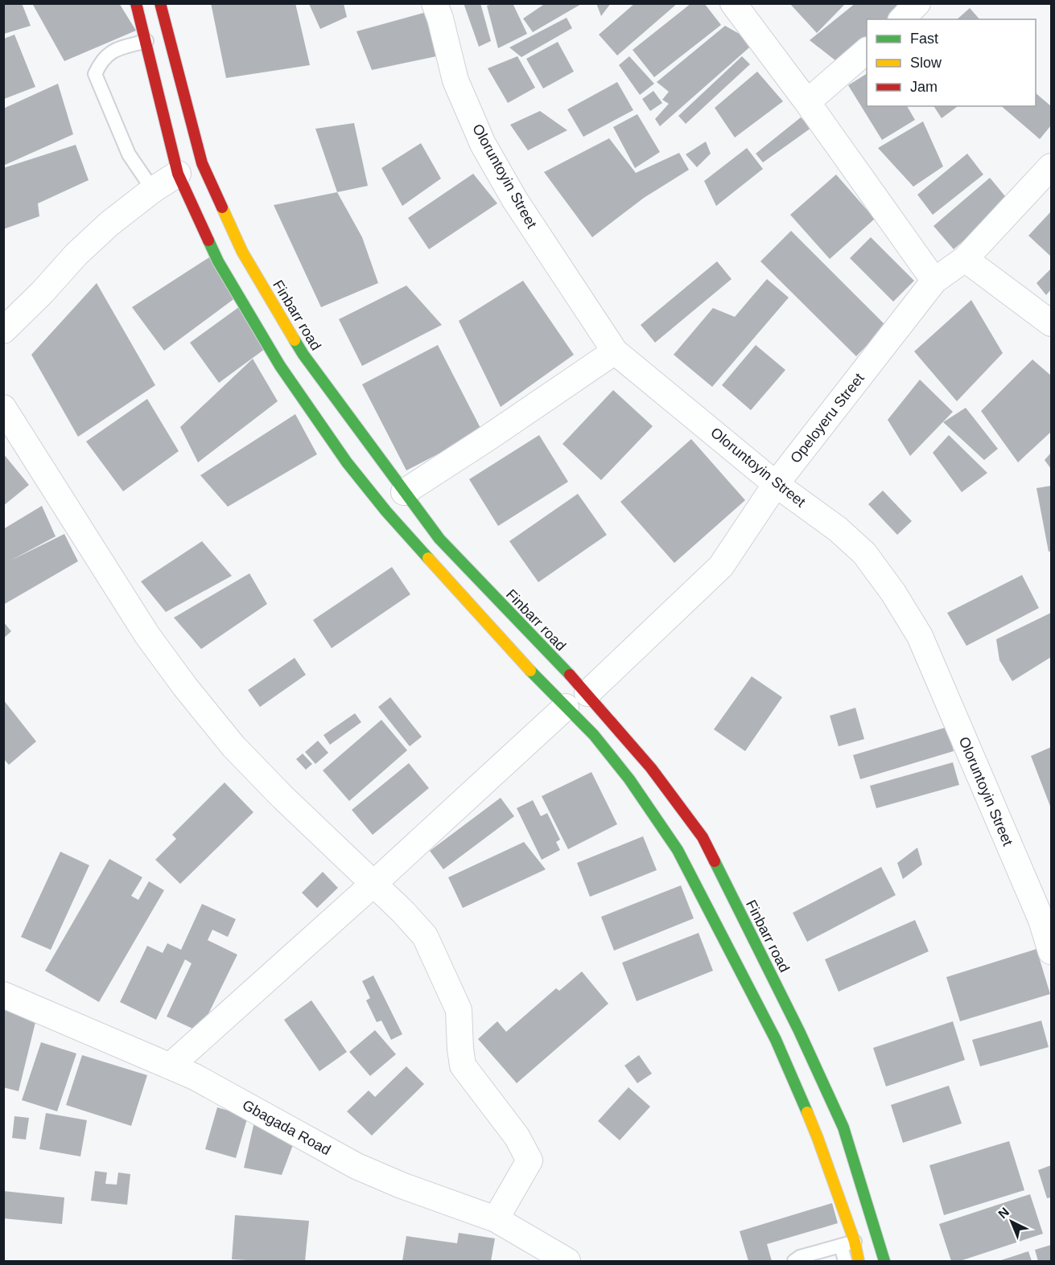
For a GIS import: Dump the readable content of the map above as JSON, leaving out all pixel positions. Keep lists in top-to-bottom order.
{
  "streets": {
    "main road": ["Finbarr road"],
    "street": ["Oloruntoyin Street", "Opeloyeru Street", "Gbagada Road"]
  },
  "crossings": [
    ["Oloruntoyin Street", "Opeloyeru Street"],
    ["Finbarr road", "Opeloyeru Street"]
  ],
  "legend": ["Fast", "Slow", "Jam"],
  "north": "top left"
}
